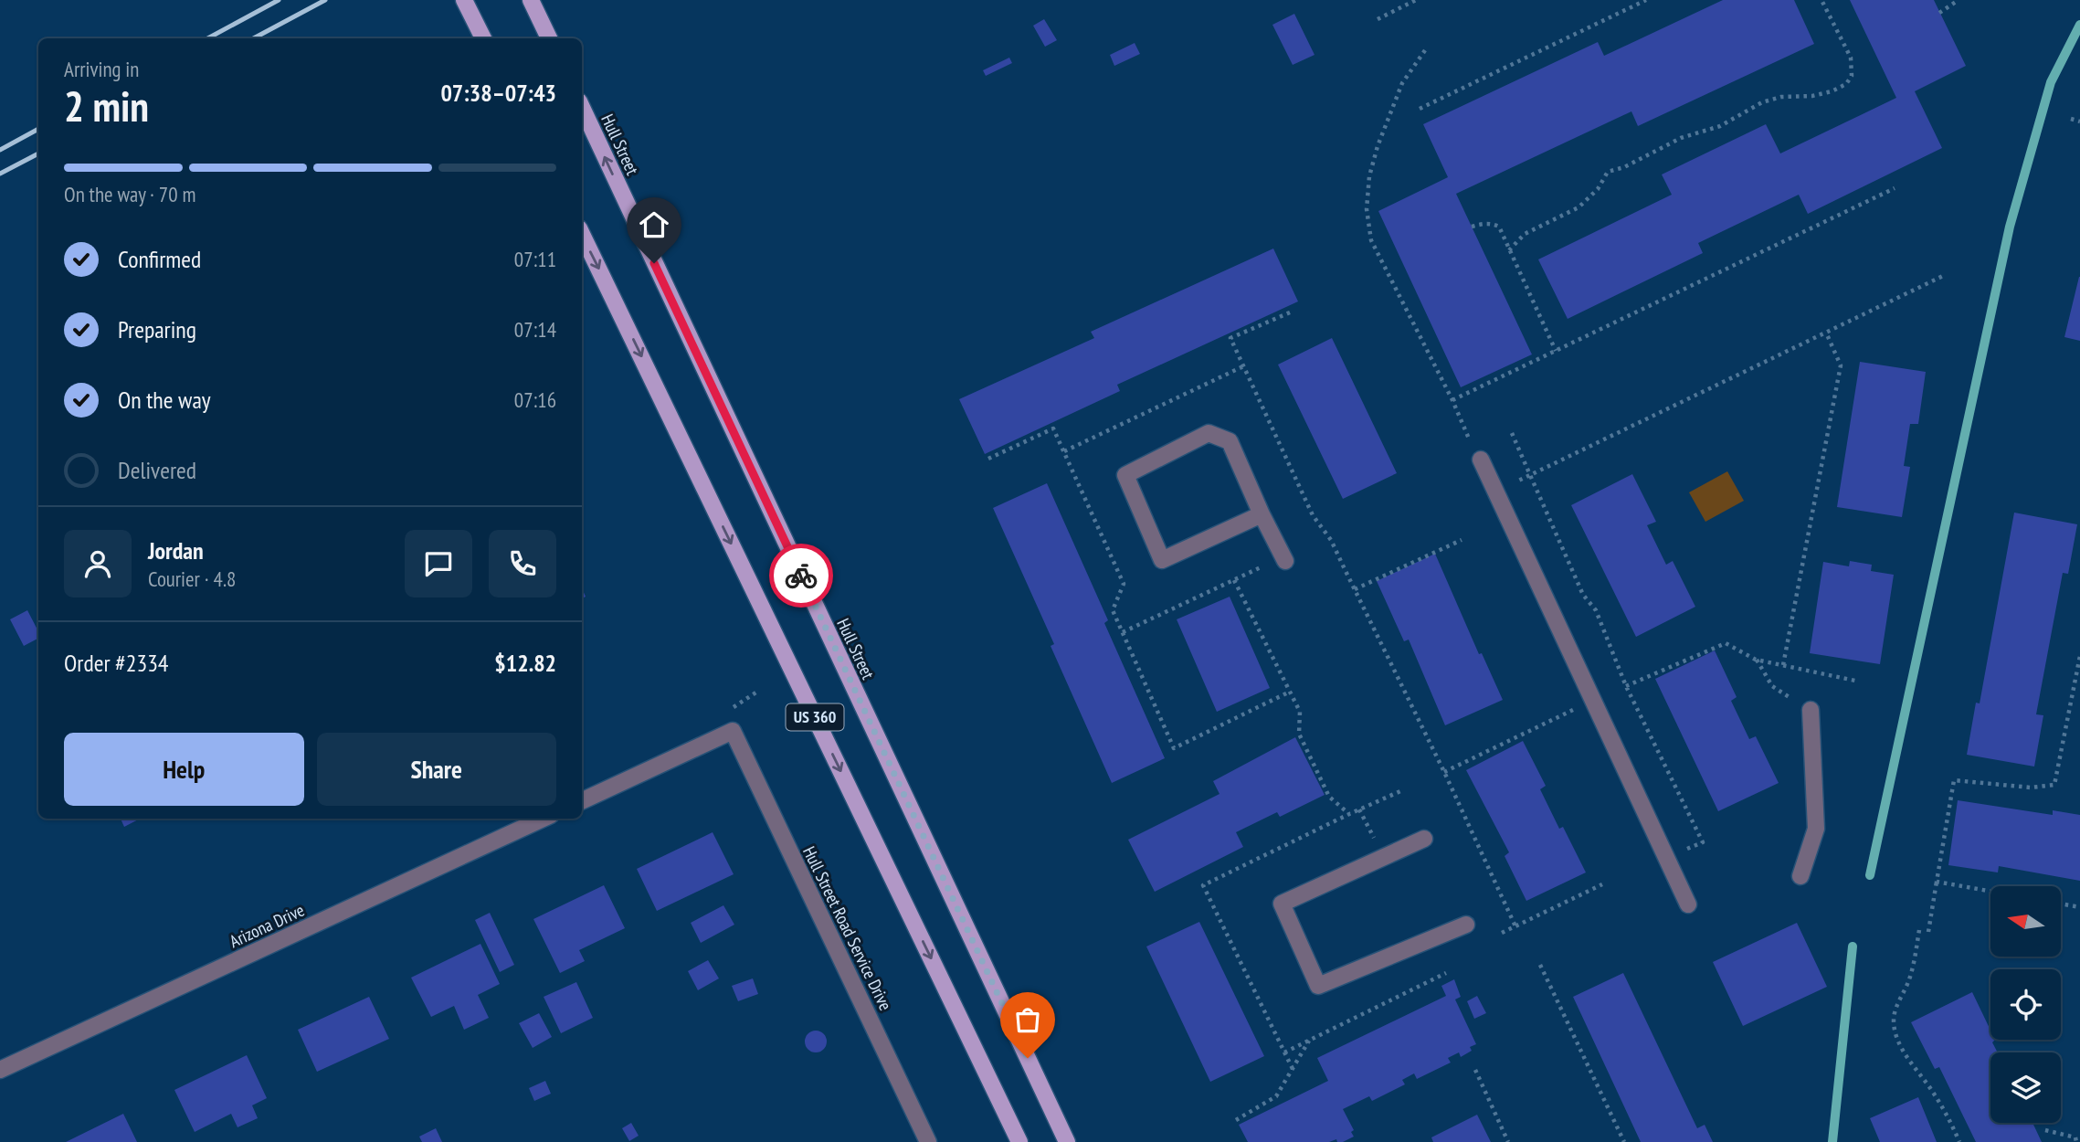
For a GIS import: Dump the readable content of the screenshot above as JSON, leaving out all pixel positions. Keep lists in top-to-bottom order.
{
  "streets": {
    "main road": ["Hull Street", "US 360"],
    "street": ["Arizona Drive", "Hull Street Road Service Drive"]
  },
  "north": "left",
  "page": {
    "heading": ["2 min", "Arriving in", "07:38–07:43"],
    "panel": [
      "Jordan",
      "Courier · 4.8",
      "Order #2334",
      "$12.82"
    ],
    "bar": "On the way · 70 m",
    "list": [
      ["Confirmed", "07:11"],
      ["Preparing", "07:14"],
      ["On the way", "07:16"],
      "Delivered"
    ],
    "buttons": ["Help", "Share"]
  }
}
